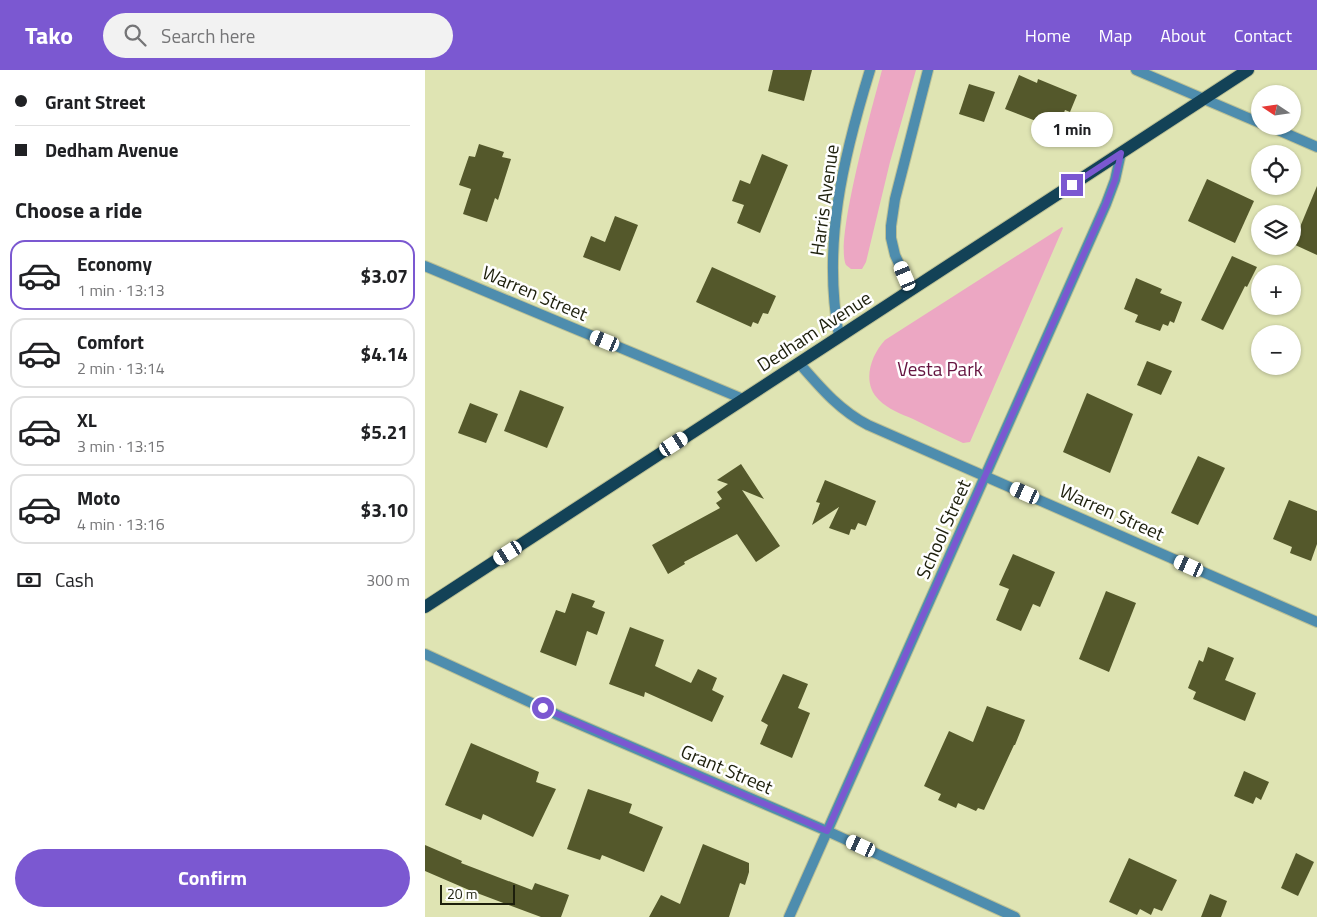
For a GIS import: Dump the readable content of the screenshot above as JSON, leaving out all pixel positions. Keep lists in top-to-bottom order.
{
  "streets": {
    "main road": ["Dedham Avenue"],
    "street": [
      "Harris Avenue",
      "Warren Street",
      "School Street",
      "Grant Street"
    ]
  },
  "crossings": [
    ["Harris Avenue", "Dedham Avenue"],
    ["Warren Street", "Dedham Avenue"],
    ["Warren Street", "School Street"],
    ["Dedham Avenue", "School Street"],
    ["School Street", "Grant Street"]
  ],
  "parks": ["Vesta Park"],
  "scale_bar": "20 m",
  "north": "left",
  "page": {
    "header": "Tako",
    "search": "Search here",
    "nav": [
      "Home",
      "Map",
      "About",
      "Contact"
    ],
    "banner": ["Grant Street", "Dedham Avenue"],
    "map_buttons": ["+", "−"],
    "bubble": "1 min",
    "heading": "Choose a ride",
    "list": [
      {
        "name": "Economy",
        "note": "1 min · 13:13",
        "value": "$3.07"
      },
      {
        "name": "Comfort",
        "note": "2 min · 13:14",
        "value": "$4.14"
      },
      {
        "name": "XL",
        "note": "3 min · 13:15",
        "value": "$5.21"
      },
      {
        "name": "Moto",
        "note": "4 min · 13:16",
        "value": "$3.10"
      }
    ],
    "pay": ["Cash", "300 m"],
    "buttons": "Confirm",
    "scale": "20 m"
  }
}
